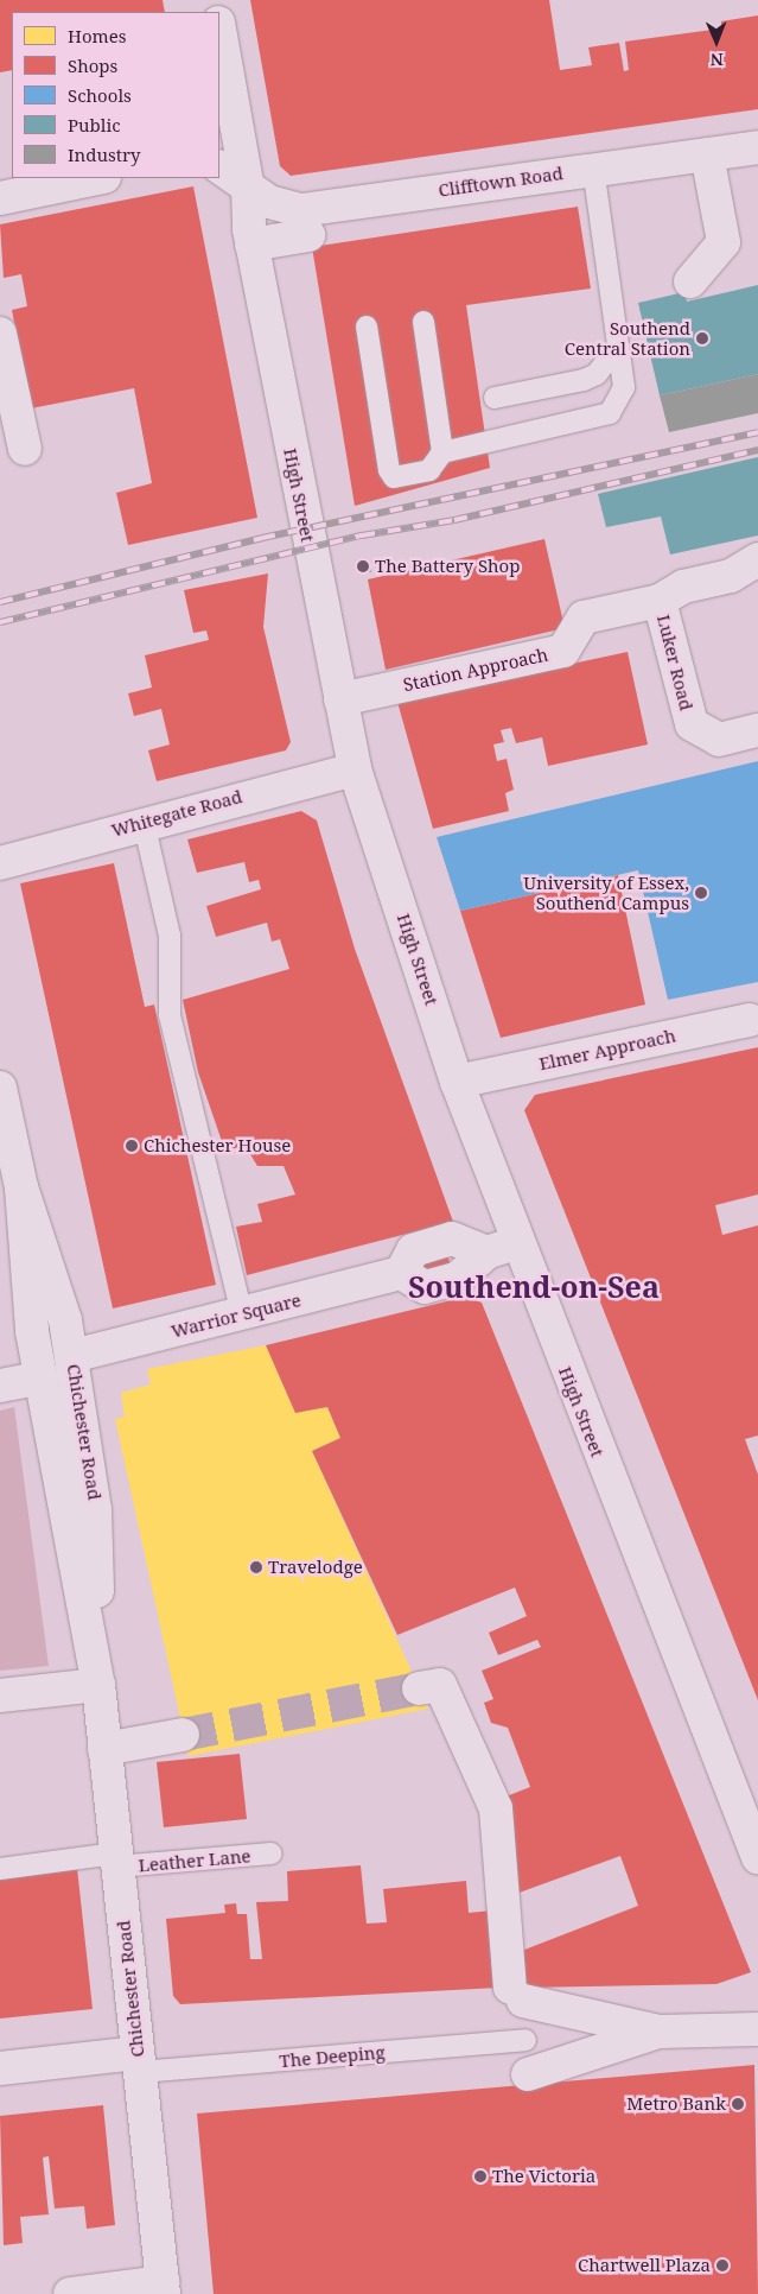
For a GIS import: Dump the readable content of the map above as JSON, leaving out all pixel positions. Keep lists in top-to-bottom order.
{
  "streets": {
    "street": [
      "Clifftown Road",
      "High Street",
      "Luker Road",
      "Station Approach",
      "Whitegate Road",
      "Elmer Approach",
      "Warrior Square",
      "Chichester Road"
    ],
    "lane": ["Leather Lane", "The Deeping"]
  },
  "crossings": [
    ["Clifftown Road", "High Street"],
    ["High Street", "Station Approach"],
    ["High Street", "Whitegate Road"],
    ["High Street", "Elmer Approach"],
    ["High Street", "Warrior Square"],
    ["Luker Road", "Station Approach"],
    ["Warrior Square", "Chichester Road"],
    ["Chichester Road", "Leather Lane"],
    ["Chichester Road", "The Deeping"]
  ],
  "districts": ["Southend-on-Sea"],
  "places": [
    "Southend Central Station",
    "The Battery Shop",
    "University of Essex, Southend Campus",
    "Chichester House",
    "Travelodge",
    "Metro Bank",
    "The Victoria",
    "Chartwell Plaza"
  ],
  "legend": [
    "Homes",
    "Shops",
    "Schools",
    "Public",
    "Industry"
  ],
  "north": "bottom"
}
